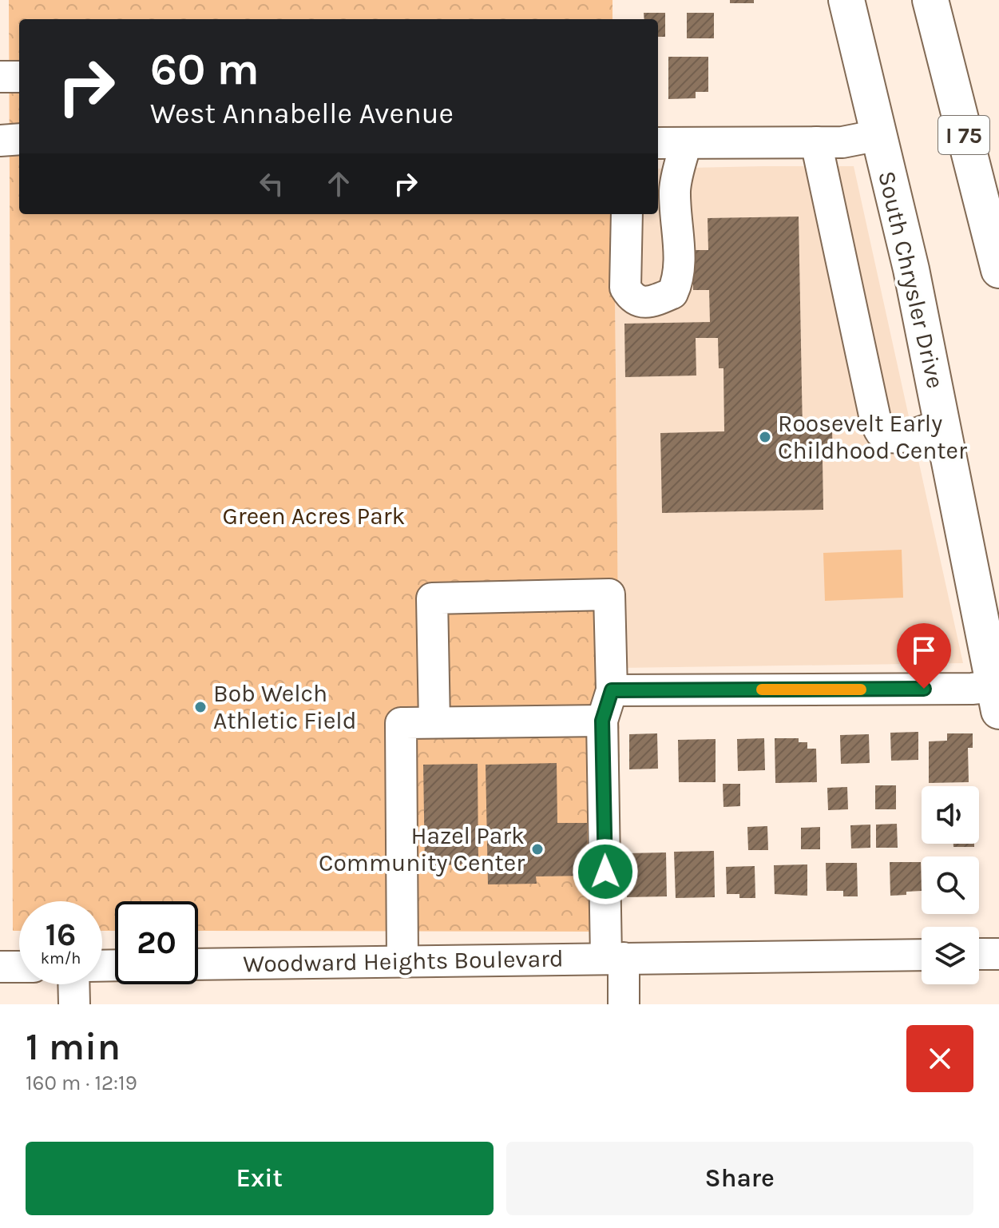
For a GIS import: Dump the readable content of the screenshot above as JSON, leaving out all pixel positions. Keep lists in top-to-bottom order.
{
  "streets": {
    "main road": ["I 75", "South Chrysler Drive"],
    "street": ["Woodward Heights Boulevard"]
  },
  "parks": ["Green Acres Park"],
  "places": ["Roosevelt Early Childhood Center", "Bob Welch Athletic Field", "Hazel Park Community Center"],
  "page": {
    "turn": ["60 m", "West Annabelle Avenue"],
    "speed": "16 km/h",
    "limit": "20",
    "heading": ["1 min", "160 m · 12:19"],
    "buttons": ["Exit", "Share"]
  }
}
